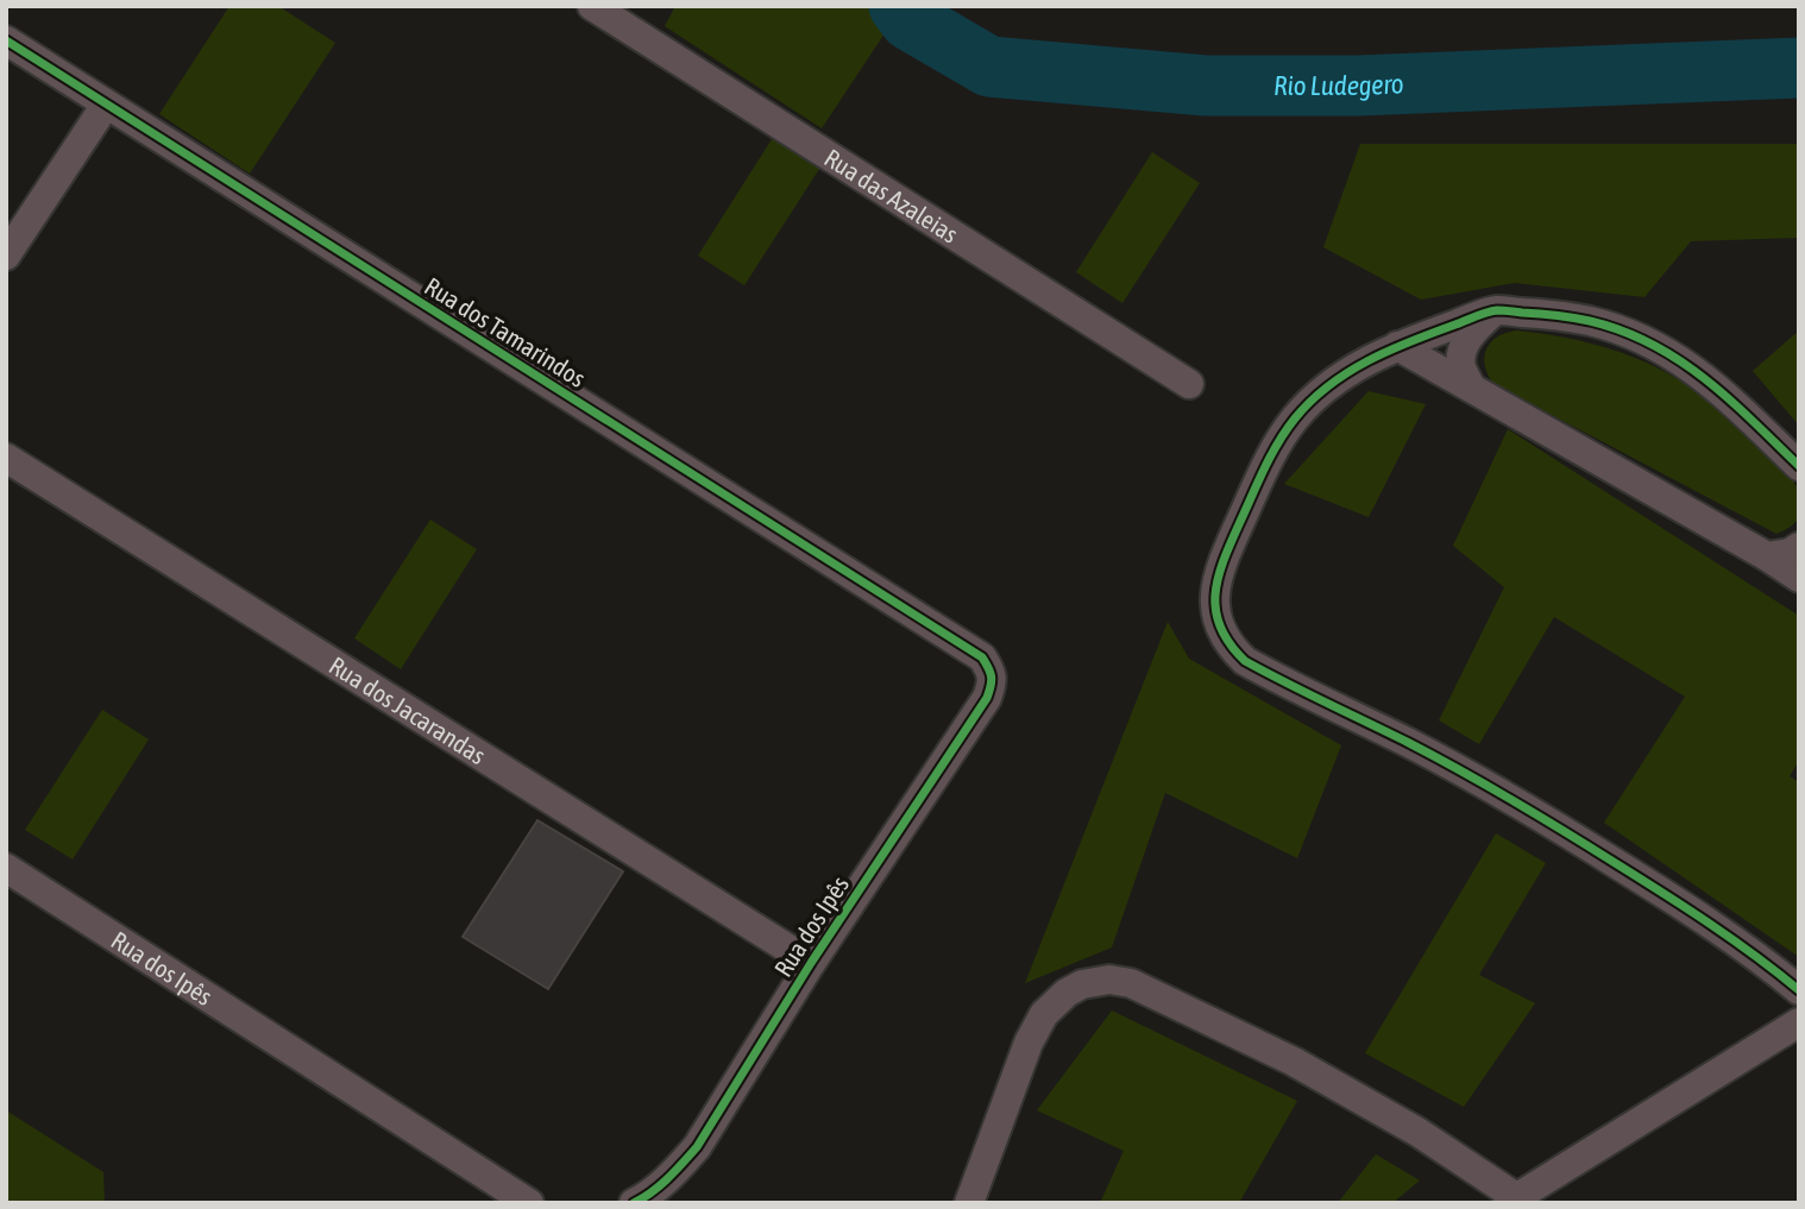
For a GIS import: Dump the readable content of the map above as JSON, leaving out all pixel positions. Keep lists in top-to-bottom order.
{
  "streets": {
    "street": [
      "Rua das Azaleias",
      "Rua dos Tamarindos",
      "Rua dos Jacarandas",
      "Rua dos Ipês"
    ]
  },
  "crossings": [
    ["Rua dos Tamarindos", "Rua dos Ipês"],
    ["Rua dos Jacarandas", "Rua dos Ipês"]
  ],
  "water": ["Rio Ludegero"]
}
